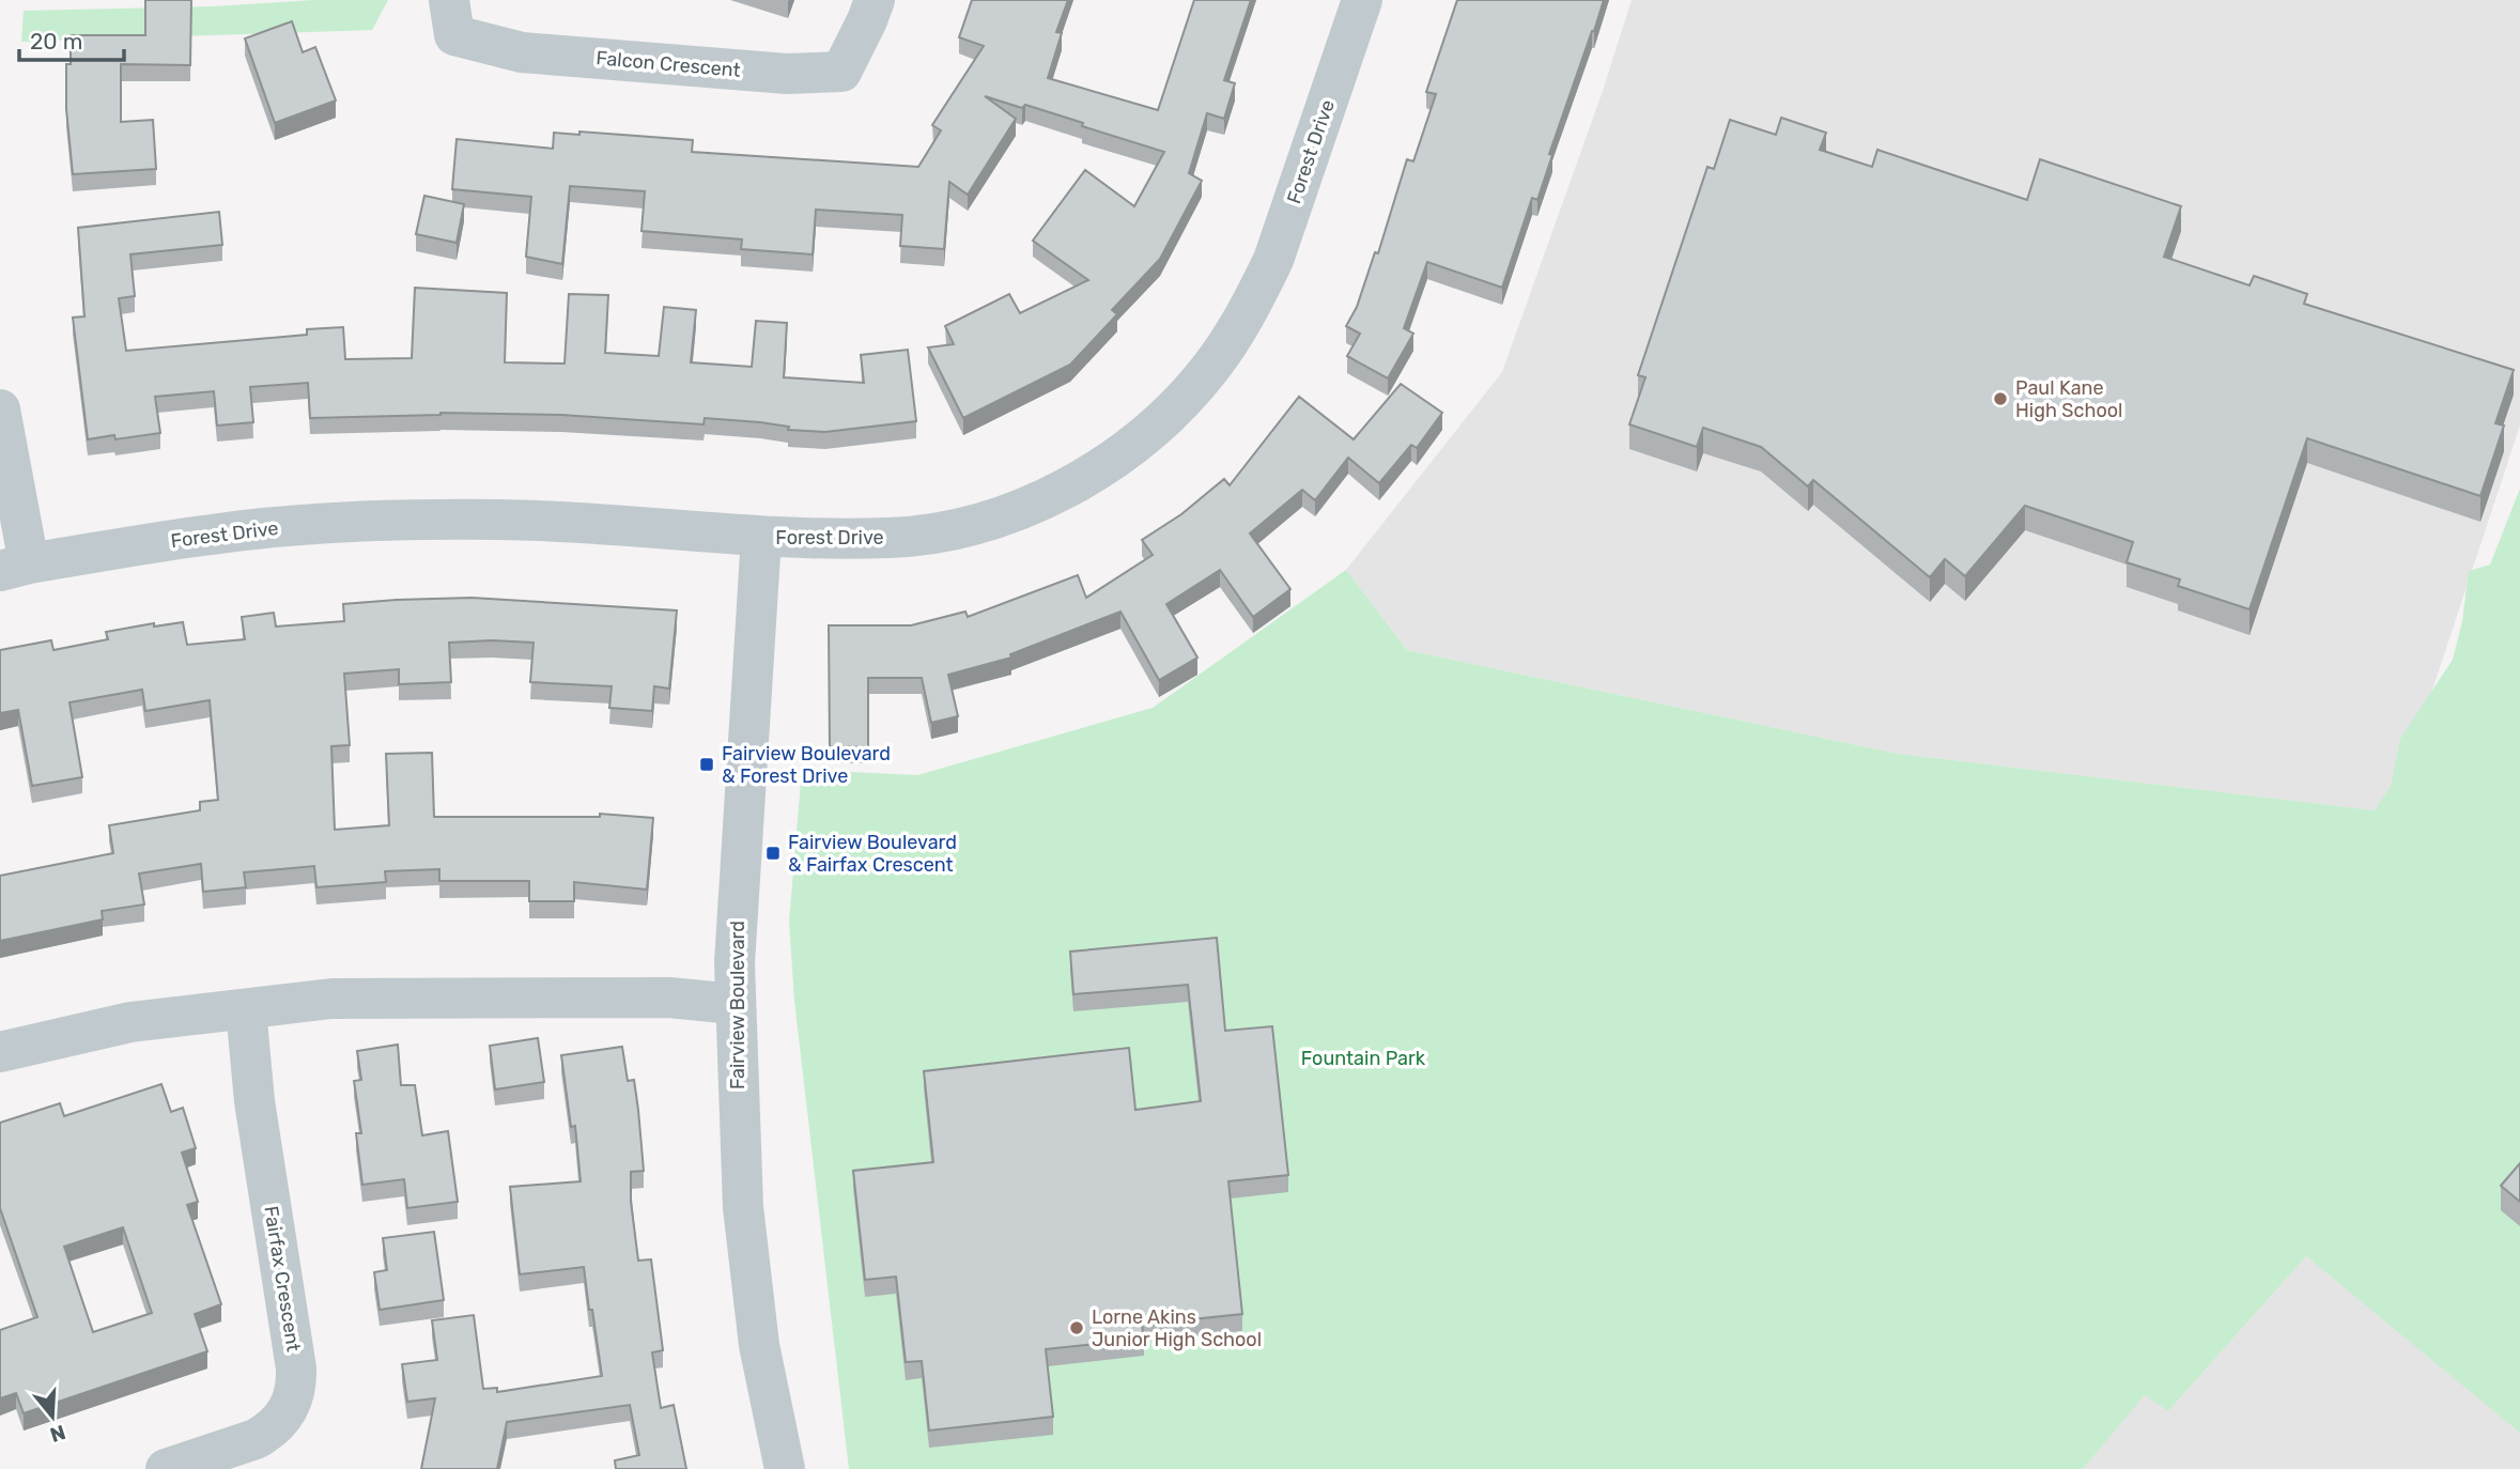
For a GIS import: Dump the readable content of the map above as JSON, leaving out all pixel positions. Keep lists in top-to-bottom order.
{
  "streets": {
    "street": [
      "Falcon Crescent",
      "Forest Drive",
      "Fairview Boulevard",
      "Fairfax Crescent"
    ]
  },
  "crossings": [
    ["Forest Drive", "Fairview Boulevard"]
  ],
  "parks": ["Fountain Park"],
  "places": {
    "other": ["Paul Kane High School", "Lorne Akins Junior High School"],
    "transit": ["Fairview Boulevard & Forest Drive", "Fairview Boulevard & Fairfax Crescent"]
  },
  "scale_bar": "20 m",
  "north": "bottom"
}
